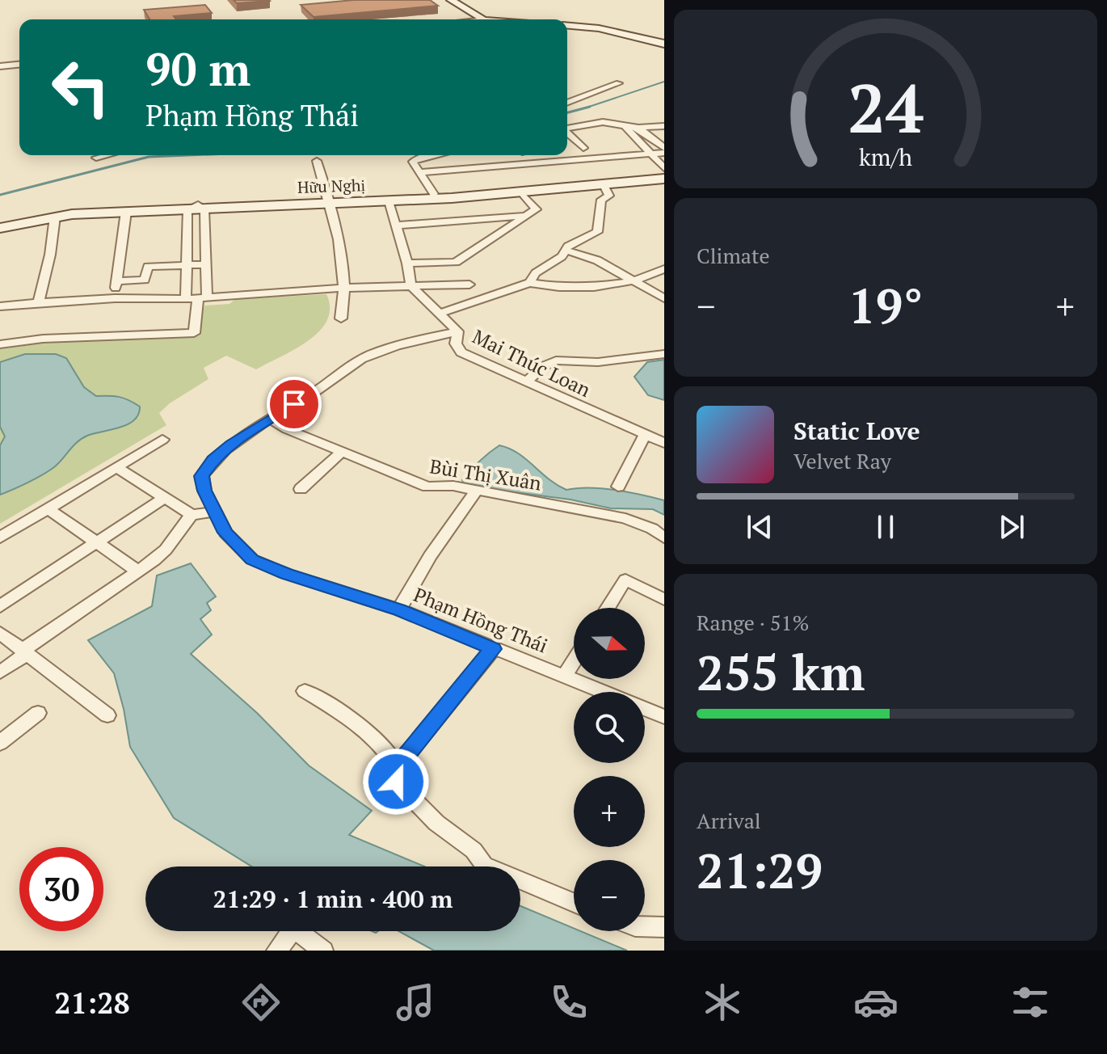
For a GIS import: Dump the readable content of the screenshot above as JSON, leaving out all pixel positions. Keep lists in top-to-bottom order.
{
  "streets": {
    "main road": ["Hữu Nghị"],
    "street": ["Mai Thúc Loan", "Bùi Thị Xuân", "Phạm Hồng Thái"]
  },
  "crossings": [
    ["Mai Thúc Loan", "Phạm Hồng Thái"],
    ["Bùi Thị Xuân", "Phạm Hồng Thái"]
  ],
  "north": "right",
  "page": {
    "turn": ["90 m", "Phạm Hồng Thái"],
    "tile": [
      "Climate",
      ["Range · 51%", "255 km"],
      ["Arrival", "21:29"]
    ],
    "heat": ["−", "19°", "+"],
    "song": ["Static Love", "Velvet Ray"],
    "map_buttons": ["+", "−"],
    "limit": "30",
    "trip": "21:29 · 1 min · 400 m",
    "tabs": "21:28",
    "gauge": ["24", "km/h"]
  }
}
